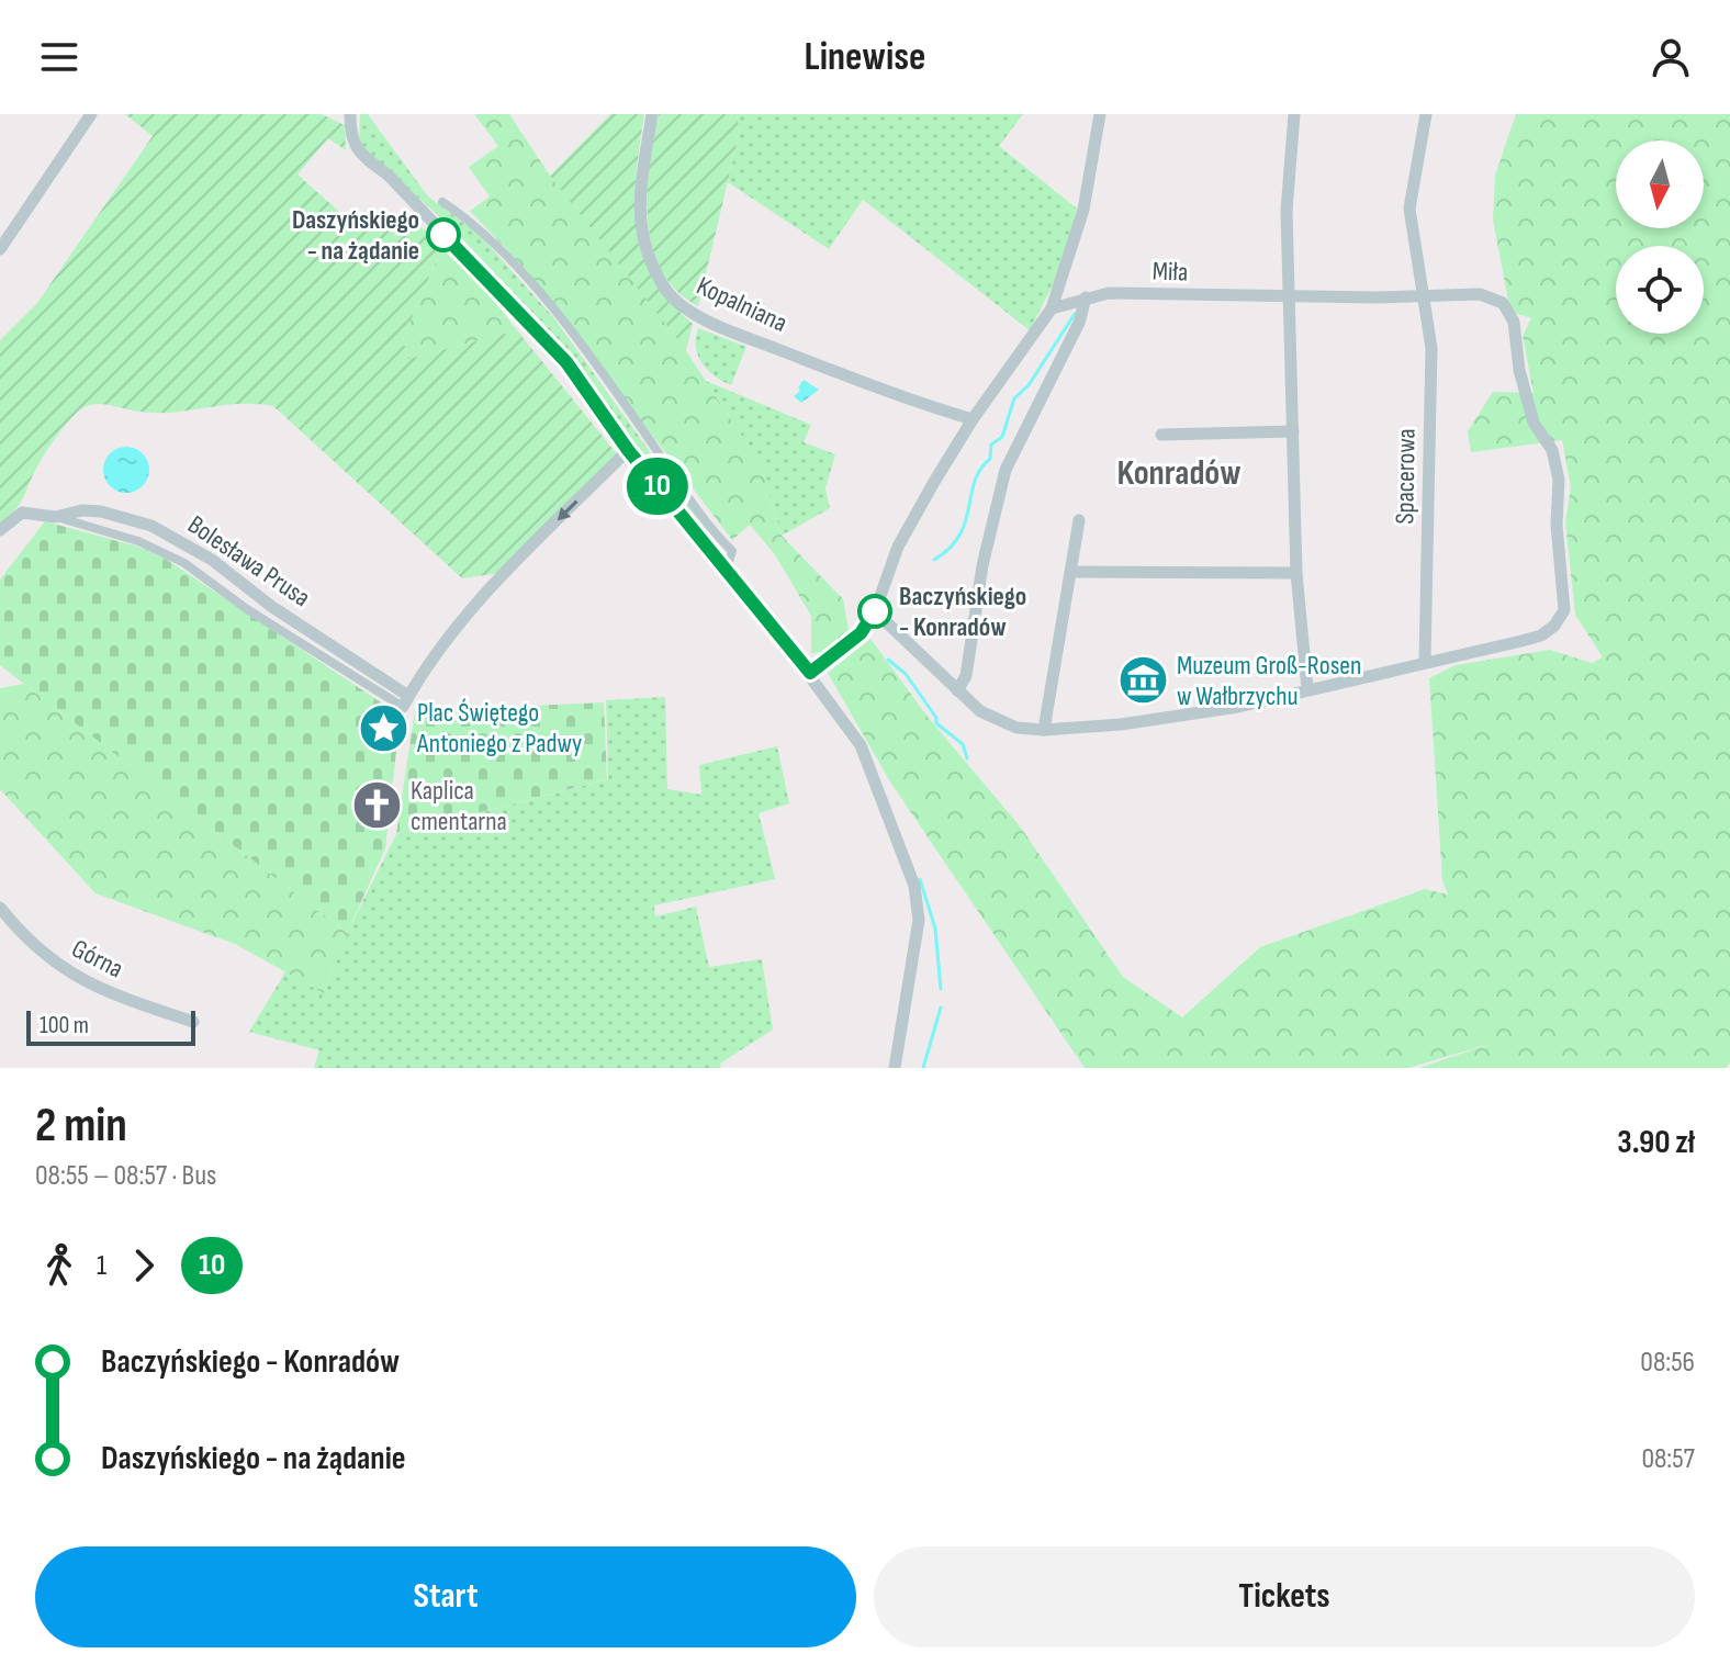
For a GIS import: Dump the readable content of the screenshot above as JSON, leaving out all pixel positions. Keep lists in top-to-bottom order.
{
  "streets": {
    "street": [
      "Miła",
      "Kopalniana",
      "Spacerowa",
      "Bolesława Prusa",
      "Górna"
    ]
  },
  "crossings": [
    ["Miła", "Spacerowa"]
  ],
  "districts": ["Konradów"],
  "places": {
    "other": ["Daszyńskiego - na żądanie", "Baczyńskiego - Konradów"],
    "museum": ["Muzeum Groß-Rosen w Wałbrzychu"],
    "place": ["Plac Świętego Antoniego z Padwy"],
    "church": ["Kaplica cmentarna"]
  },
  "lines": ["bus line 10"],
  "scale_bar": "100 m",
  "north": "bottom",
  "page": {
    "header": "Linewise",
    "on_map": "10",
    "scale": "100 m",
    "heading": ["2 min", "08:55 – 08:57 · Bus", "3.90 zł"],
    "legs": ["1", "10"],
    "list": [
      {
        "name": "Baczyńskiego - Konradów",
        "value": "08:56"
      },
      {
        "name": "Daszyńskiego - na żądanie",
        "value": "08:57"
      }
    ],
    "buttons": ["Start", "Tickets"]
  }
}
